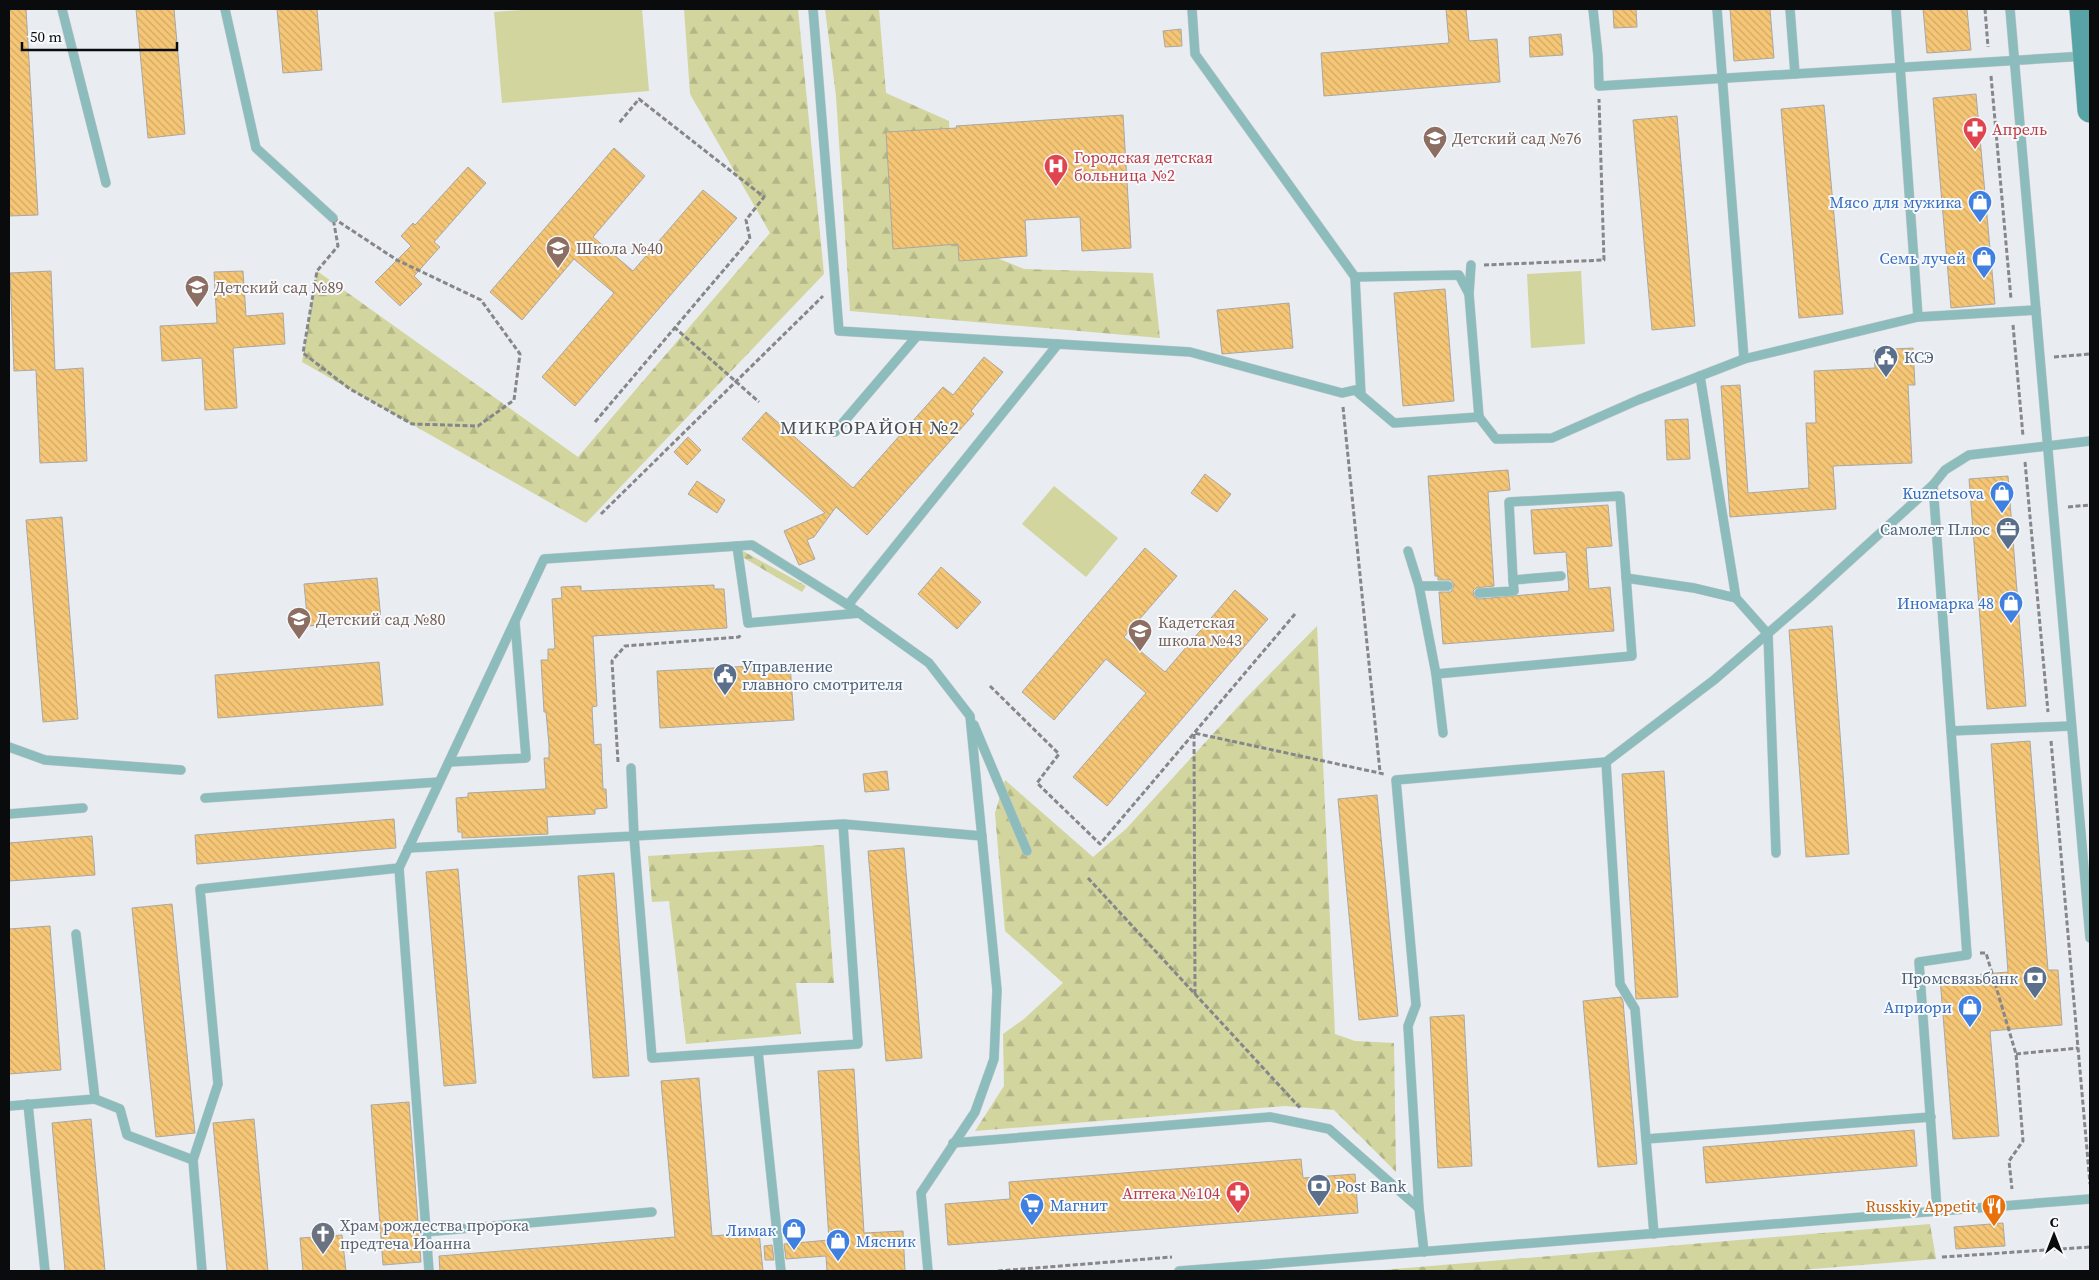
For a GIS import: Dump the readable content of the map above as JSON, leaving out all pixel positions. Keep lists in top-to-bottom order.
{
  "districts": ["МИКРОРАЙОН №2"],
  "places": {
    "pharmacy": ["Апрель", "Аптека №104"],
    "school or university": [
      "Детский сад №76",
      "Школа №40",
      "Детский сад №89",
      "Детский сад №80",
      "Кадетская школа №43"
    ],
    "hospital": ["Городская детская больница №2"],
    "shop": [
      "Мясо для мужика",
      "Семь лучей",
      "Kuznetsova",
      "Иномарка 48",
      "Априори",
      "Лимак",
      "Мясник"
    ],
    "public building": ["КСЭ", "Управление главного смотрителя"],
    "office": ["Самолет Плюс"],
    "bank": ["Промсвязьбанк", "Post Bank"],
    "supermarket": ["Магнит"],
    "restaurant": ["Russkiy Appetit"],
    "church": ["Храм рождества пророка предтеча Иоанна"]
  },
  "scale_bar": "50 m",
  "north": "top"
}
